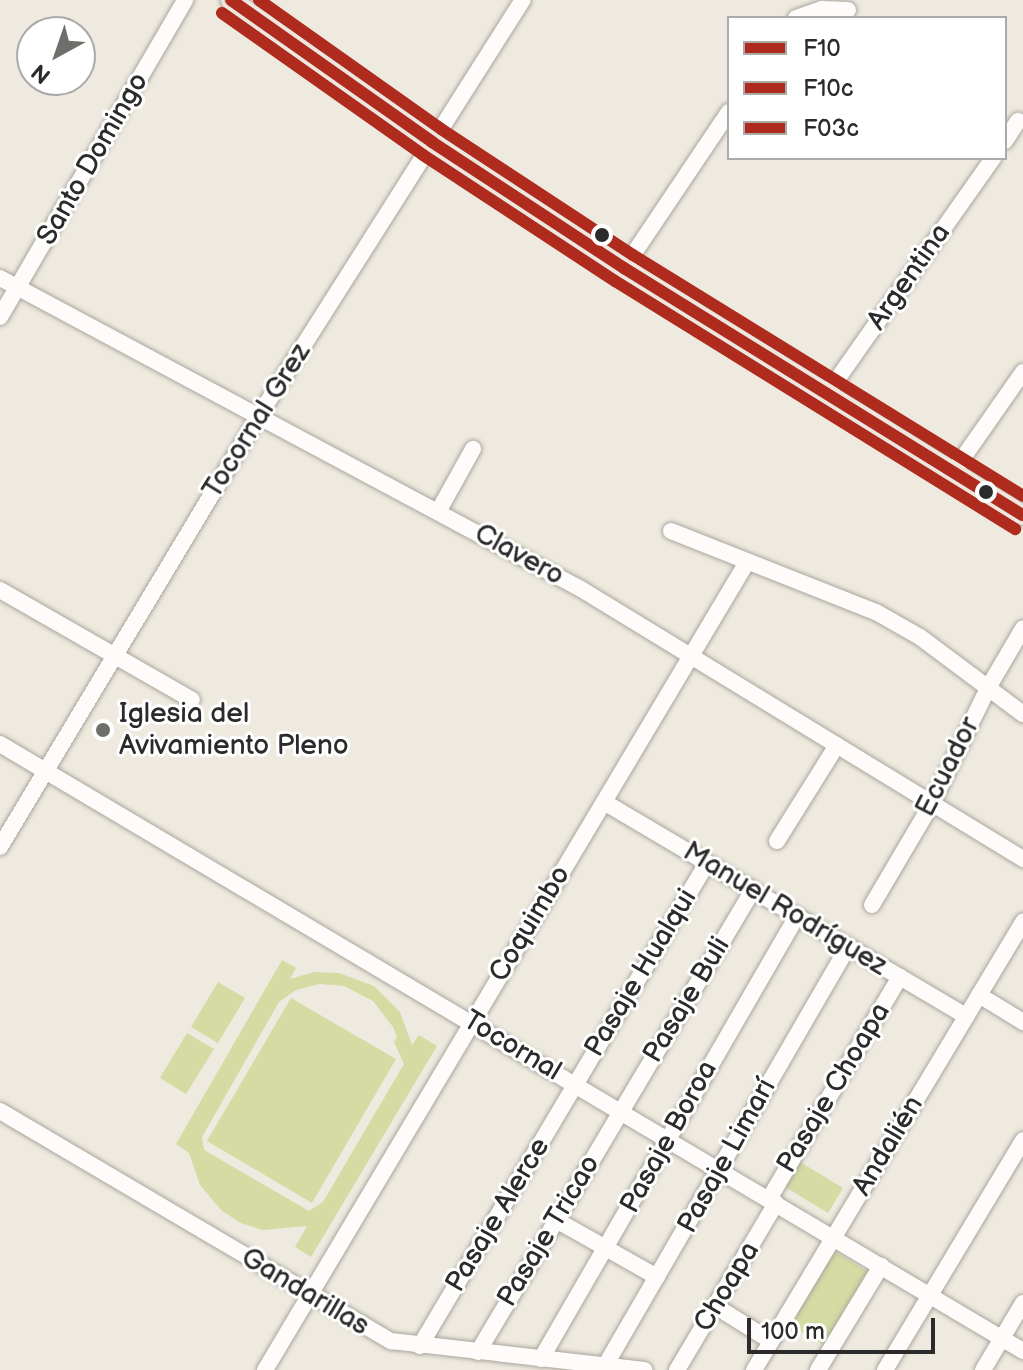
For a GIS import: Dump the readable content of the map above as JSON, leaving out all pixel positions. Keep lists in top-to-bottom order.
{
  "streets": {
    "street": [
      "Santo Domingo",
      "Argentina",
      "Tocornal Grez",
      "Clavero",
      "Ecuador",
      "Manuel Rodríguez",
      "Coquimbo",
      "Pasaje Hualqui",
      "Pasaje Buli",
      "Tocornal",
      "Pasaje Choapa",
      "Pasaje Boroa",
      "Andalién",
      "Pasaje Limarí",
      "Pasaje Alerce",
      "Pasaje Tricao",
      "Choapa",
      "Gandarillas"
    ]
  },
  "crossings": [
    ["Santo Domingo", "Clavero"],
    ["Tocornal Grez", "Clavero"],
    ["Tocornal Grez", "Tocornal"],
    ["Clavero", "Ecuador"],
    ["Clavero", "Coquimbo"],
    ["Manuel Rodríguez", "Coquimbo"],
    ["Manuel Rodríguez", "Pasaje Hualqui"],
    ["Manuel Rodríguez", "Pasaje Buli"],
    ["Manuel Rodríguez", "Pasaje Choapa"],
    ["Manuel Rodríguez", "Pasaje Boroa"],
    ["Manuel Rodríguez", "Andalién"],
    ["Manuel Rodríguez", "Pasaje Limarí"],
    ["Coquimbo", "Tocornal"],
    ["Coquimbo", "Gandarillas"],
    ["Pasaje Hualqui", "Tocornal"],
    ["Pasaje Hualqui", "Pasaje Alerce"],
    ["Pasaje Buli", "Tocornal"],
    ["Pasaje Buli", "Pasaje Tricao"],
    ["Tocornal", "Pasaje Choapa"],
    ["Tocornal", "Pasaje Boroa"],
    ["Tocornal", "Andalién"],
    ["Tocornal", "Pasaje Limarí"],
    ["Tocornal", "Pasaje Alerce"],
    ["Tocornal", "Pasaje Tricao"],
    ["Tocornal", "Choapa"],
    ["Pasaje Choapa", "Choapa"],
    ["Pasaje Boroa", "Gandarillas"],
    ["Pasaje Limarí", "Gandarillas"],
    ["Pasaje Alerce", "Gandarillas"],
    ["Pasaje Tricao", "Gandarillas"]
  ],
  "places": ["Iglesia del Avivamiento Pleno"],
  "lines": ["transit line F10", "transit line F03c", "transit line F10c"],
  "legend": ["F10", "F10c", "F03c"],
  "scale_bar": "100 m",
  "north": "bottom left"
}
